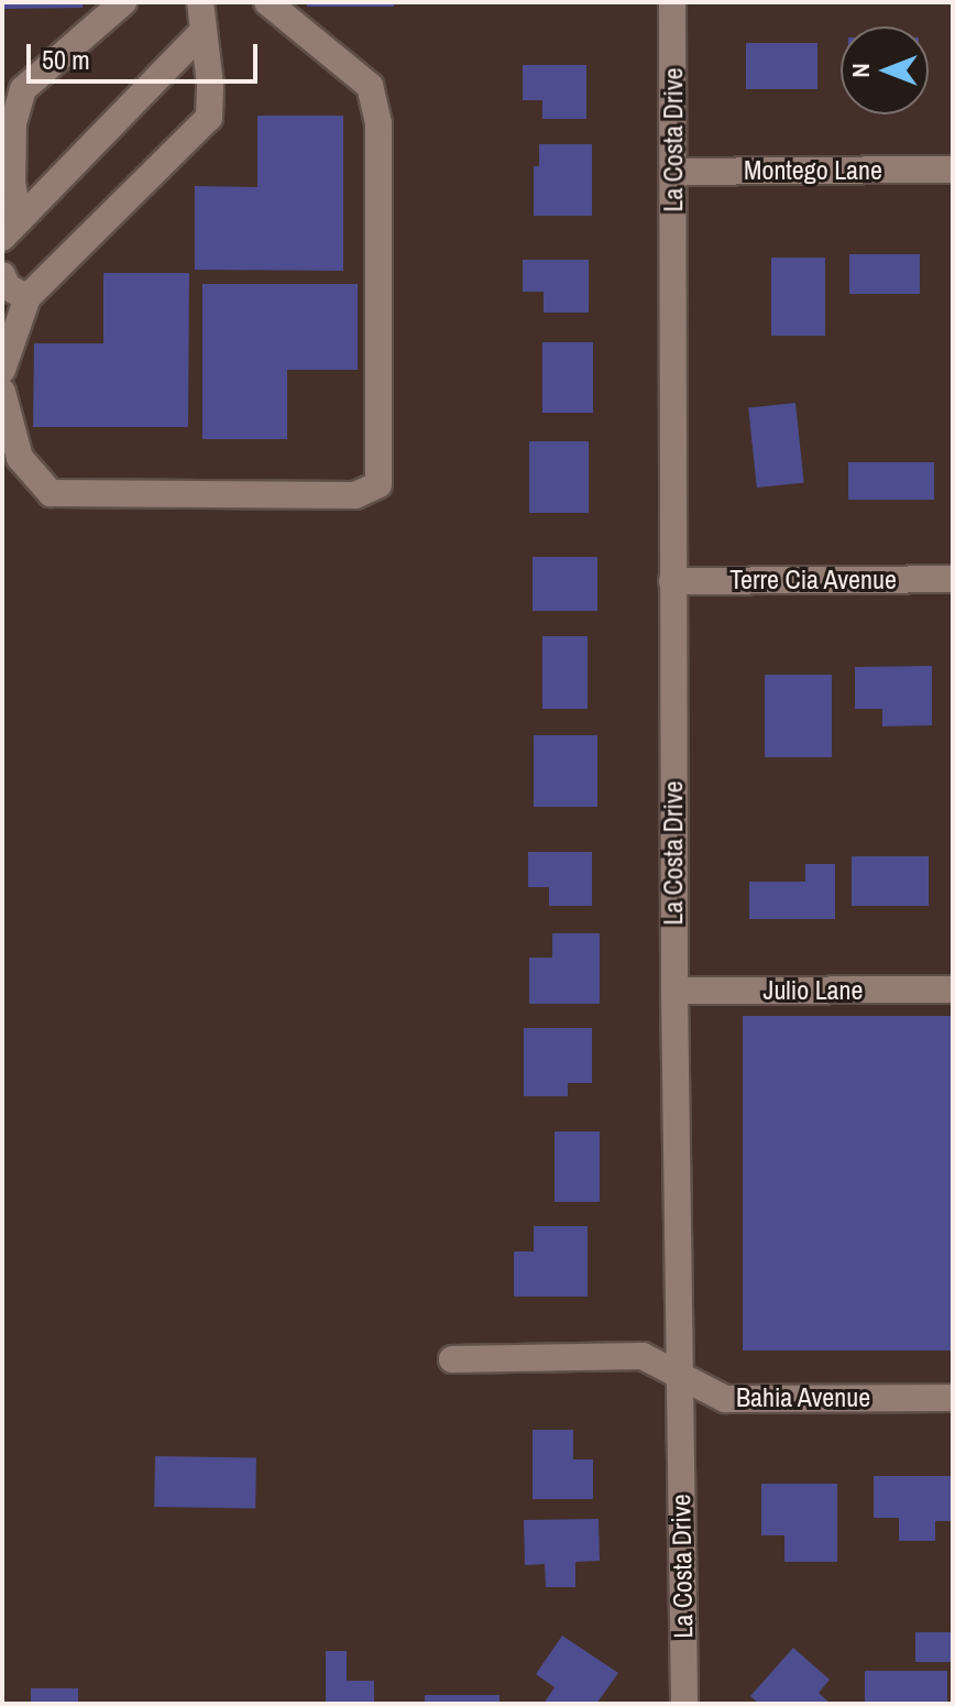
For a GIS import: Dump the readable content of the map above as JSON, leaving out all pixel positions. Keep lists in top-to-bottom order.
{
  "streets": {
    "street": [
      "La Costa Drive",
      "Montego Lane",
      "Terre Cia Avenue",
      "Julio Lane",
      "Bahia Avenue"
    ]
  },
  "crossings": [
    ["La Costa Drive", "Montego Lane"],
    ["La Costa Drive", "Terre Cia Avenue"],
    ["La Costa Drive", "Julio Lane"],
    ["La Costa Drive", "Bahia Avenue"]
  ],
  "scale_bar": "50 m",
  "north": "left"
}
